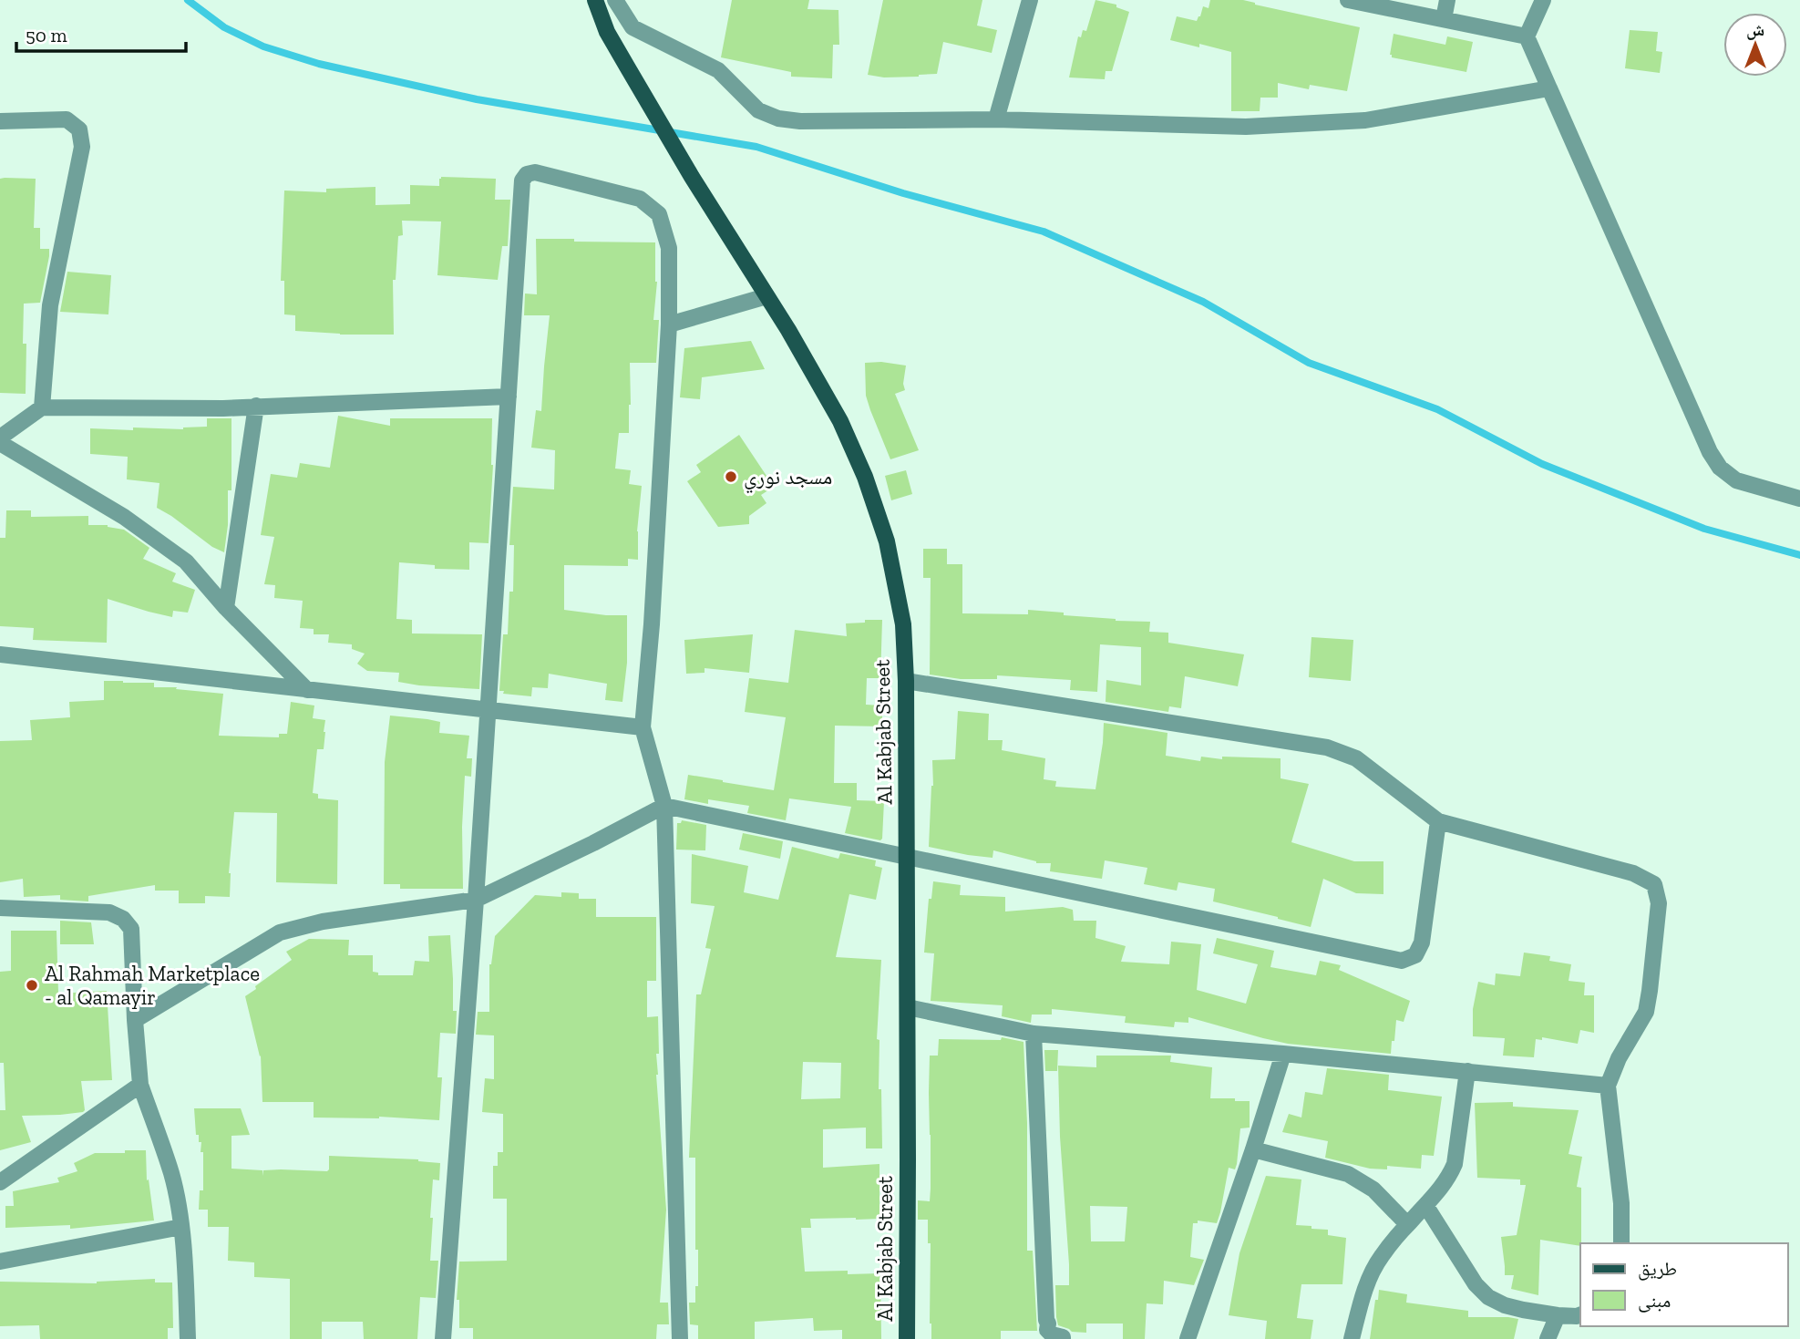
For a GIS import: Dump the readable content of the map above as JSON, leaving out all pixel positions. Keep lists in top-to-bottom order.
{
  "streets": {
    "main road": ["Al Kabjab Street"]
  },
  "places": ["مسجد نوري", "Al Rahmah Marketplace - al Qamayir"],
  "legend": ["طريق", "مبنى"],
  "scale_bar": "50 m",
  "north": "top"
}
